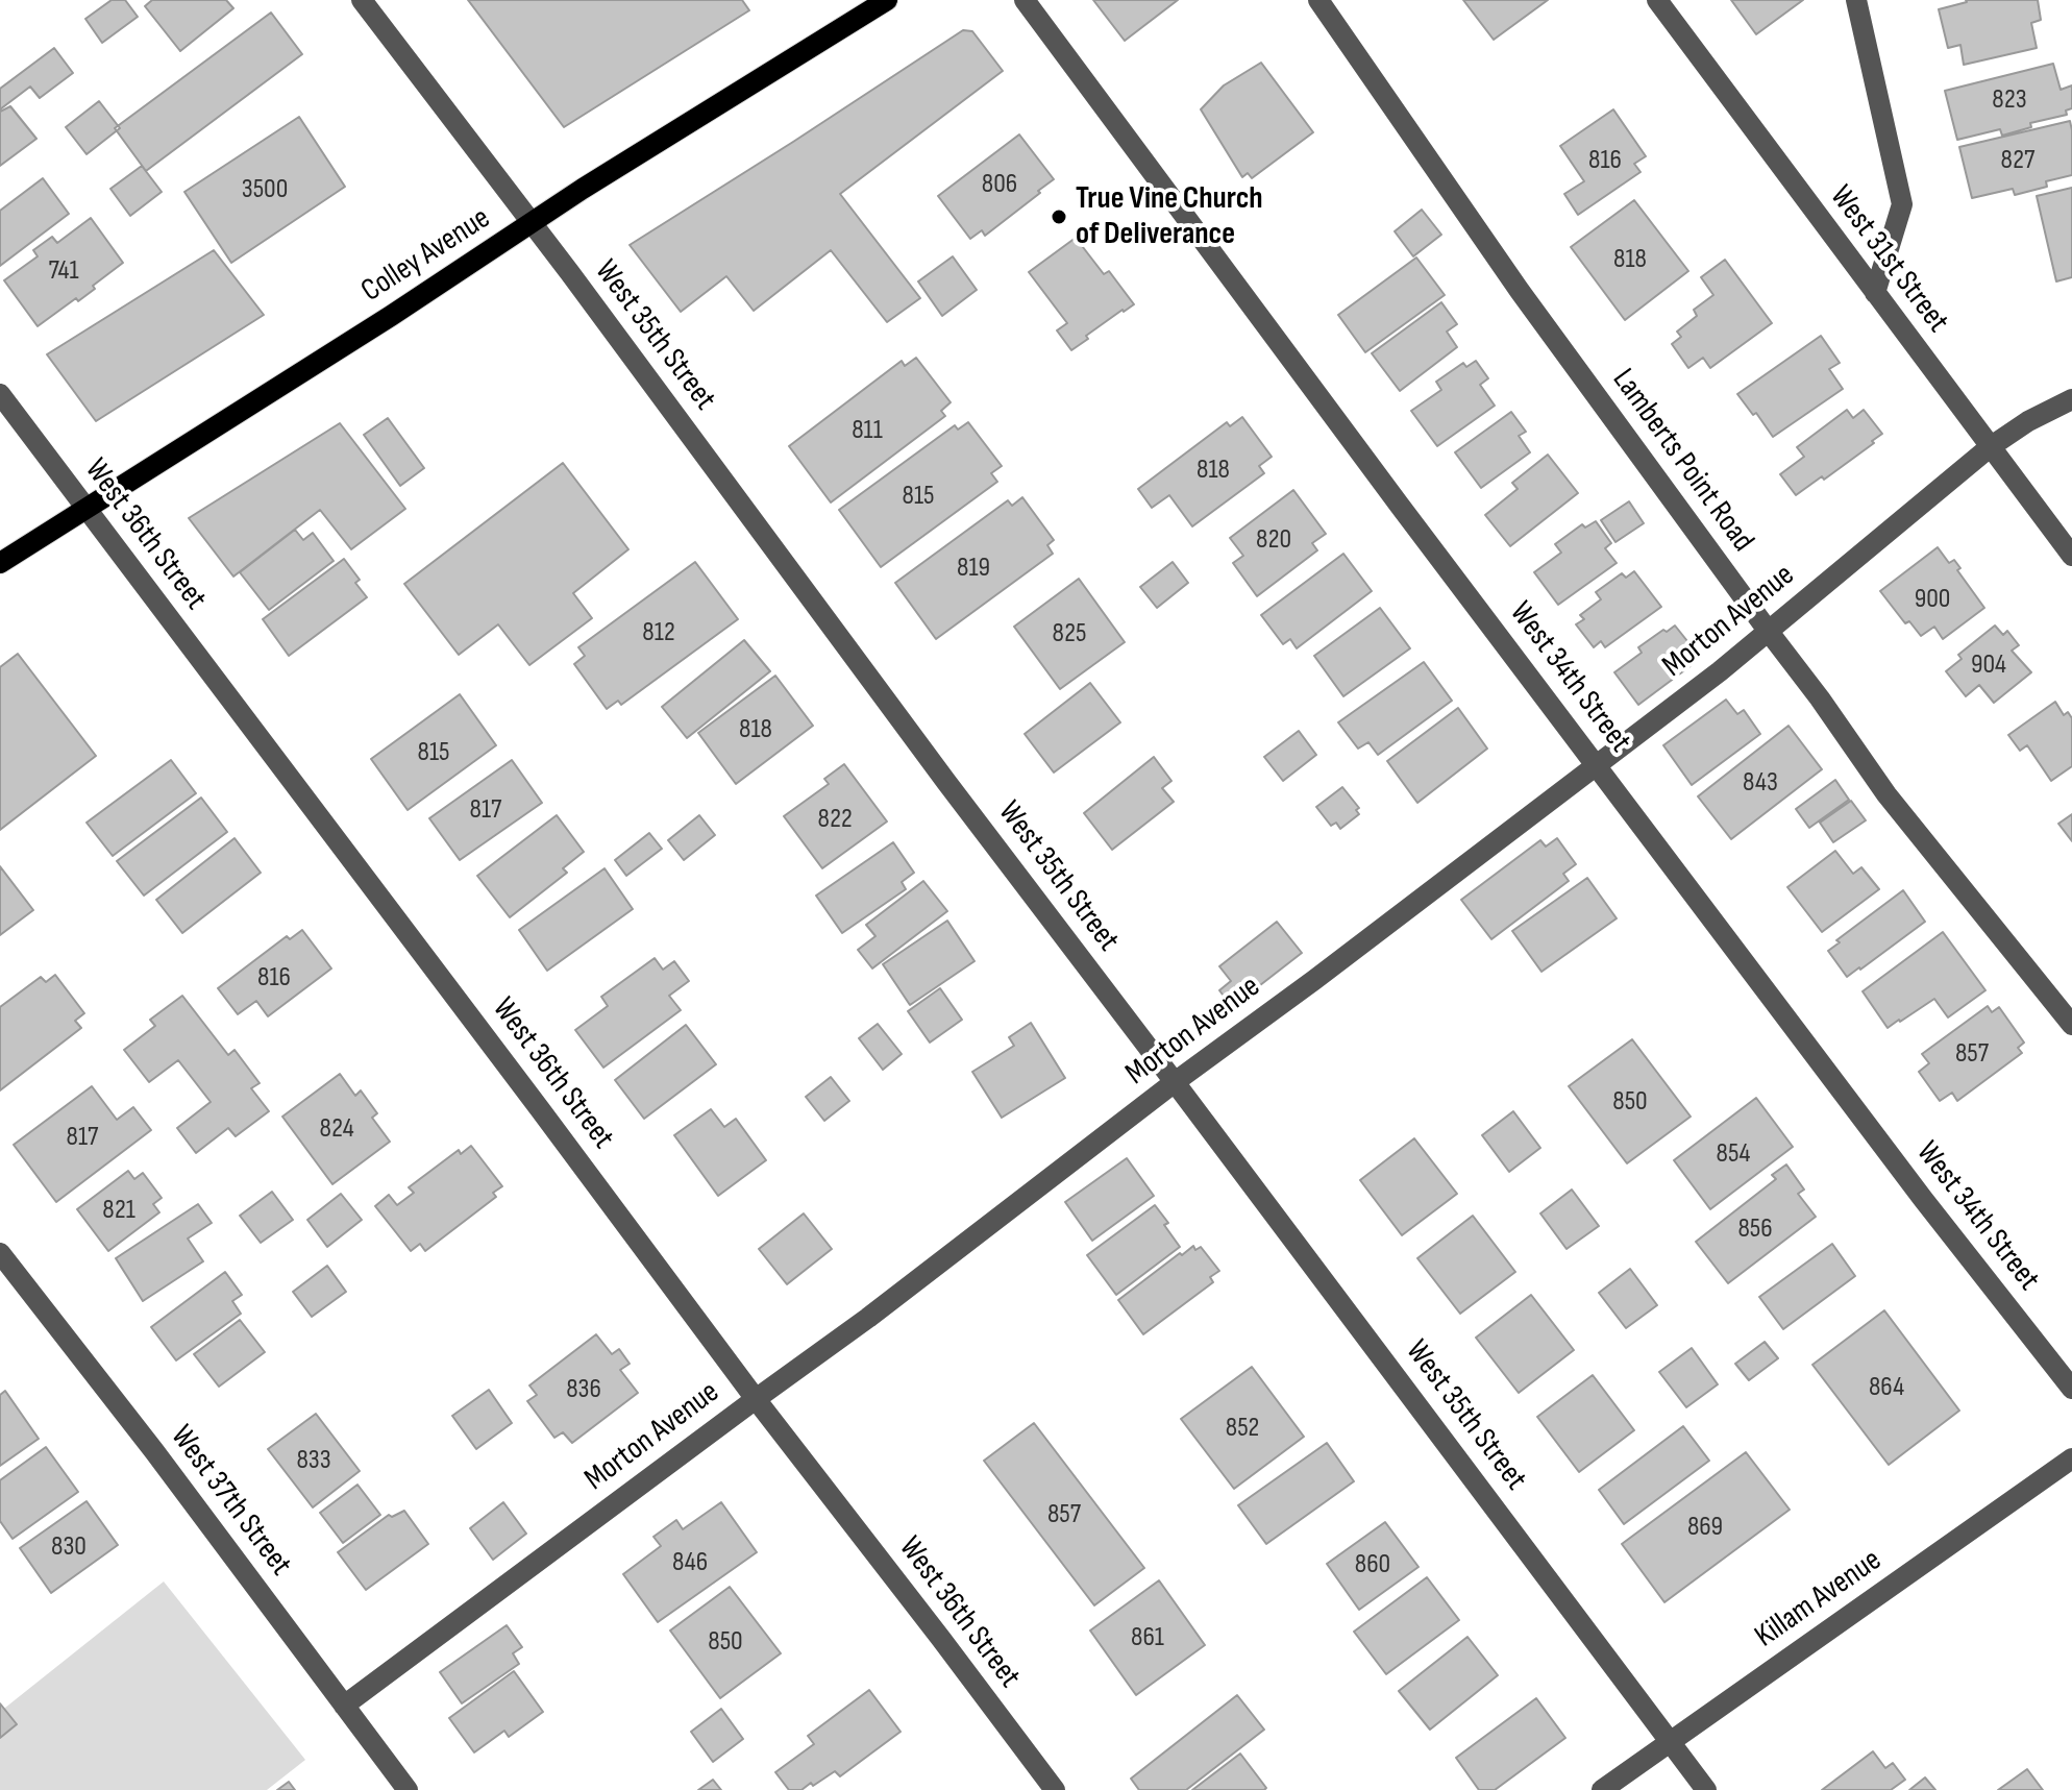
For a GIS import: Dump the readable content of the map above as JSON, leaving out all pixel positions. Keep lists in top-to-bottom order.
{
  "streets": {
    "main road": ["Colley Avenue"],
    "street": [
      "West 31st Street",
      "West 35th Street",
      "Lamberts Point Road",
      "West 36th Street",
      "Morton Avenue",
      "West 34th Street",
      "West 37th Street",
      "Killam Avenue"
    ]
  },
  "crossings": [
    ["Colley Avenue", "West 35th Street"],
    ["Colley Avenue", "West 36th Street"],
    ["West 31st Street", "Morton Avenue"],
    ["West 35th Street", "Morton Avenue"],
    ["West 35th Street", "Killam Avenue"],
    ["Lamberts Point Road", "Morton Avenue"],
    ["West 36th Street", "Morton Avenue"],
    ["Morton Avenue", "West 34th Street"],
    ["Morton Avenue", "West 37th Street"]
  ],
  "places": ["True Vine Church of Deliverance"],
  "house_numbers": [
    "823",
    "816",
    "827",
    "806",
    "3500",
    "818",
    "741",
    "811",
    "818",
    "815",
    "820",
    "819",
    "900",
    "812",
    "825",
    "904",
    "818",
    "815",
    "843",
    "817",
    "822",
    "816",
    "857",
    "850",
    "824",
    "817",
    "854",
    "821",
    "856",
    "864",
    "836",
    "852",
    "833",
    "857",
    "869",
    "830",
    "846",
    "860",
    "861",
    "850"
  ]
}
